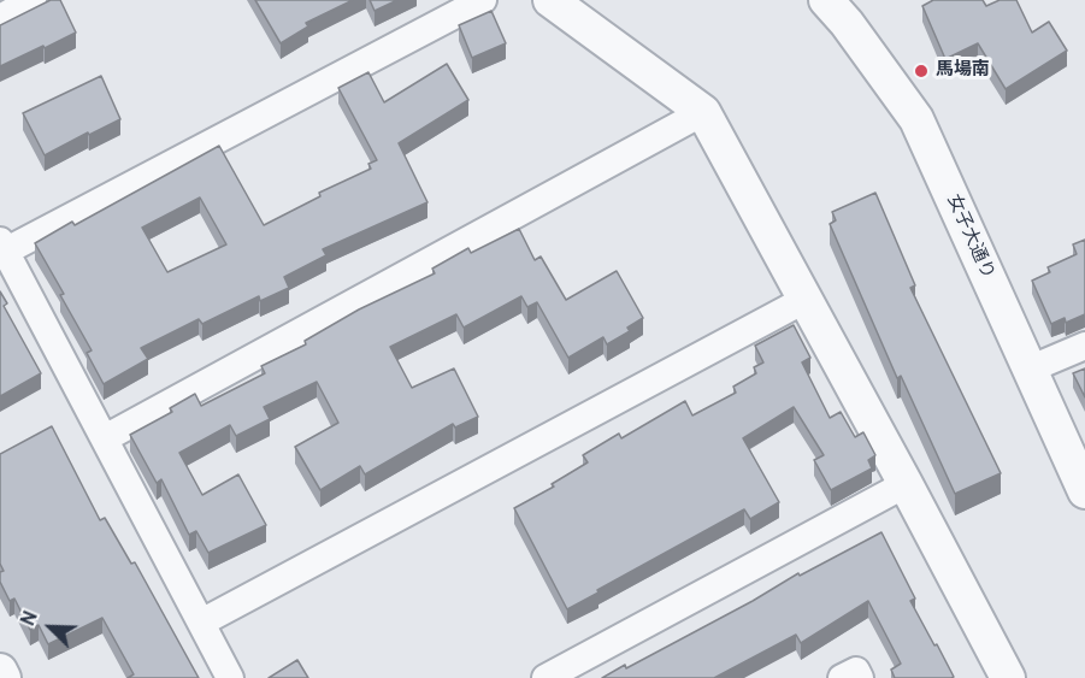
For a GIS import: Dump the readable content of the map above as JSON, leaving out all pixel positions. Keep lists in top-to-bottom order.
{
  "streets": {
    "street": ["女子大通り"]
  },
  "places": ["馬場南"],
  "north": "top left"
}
